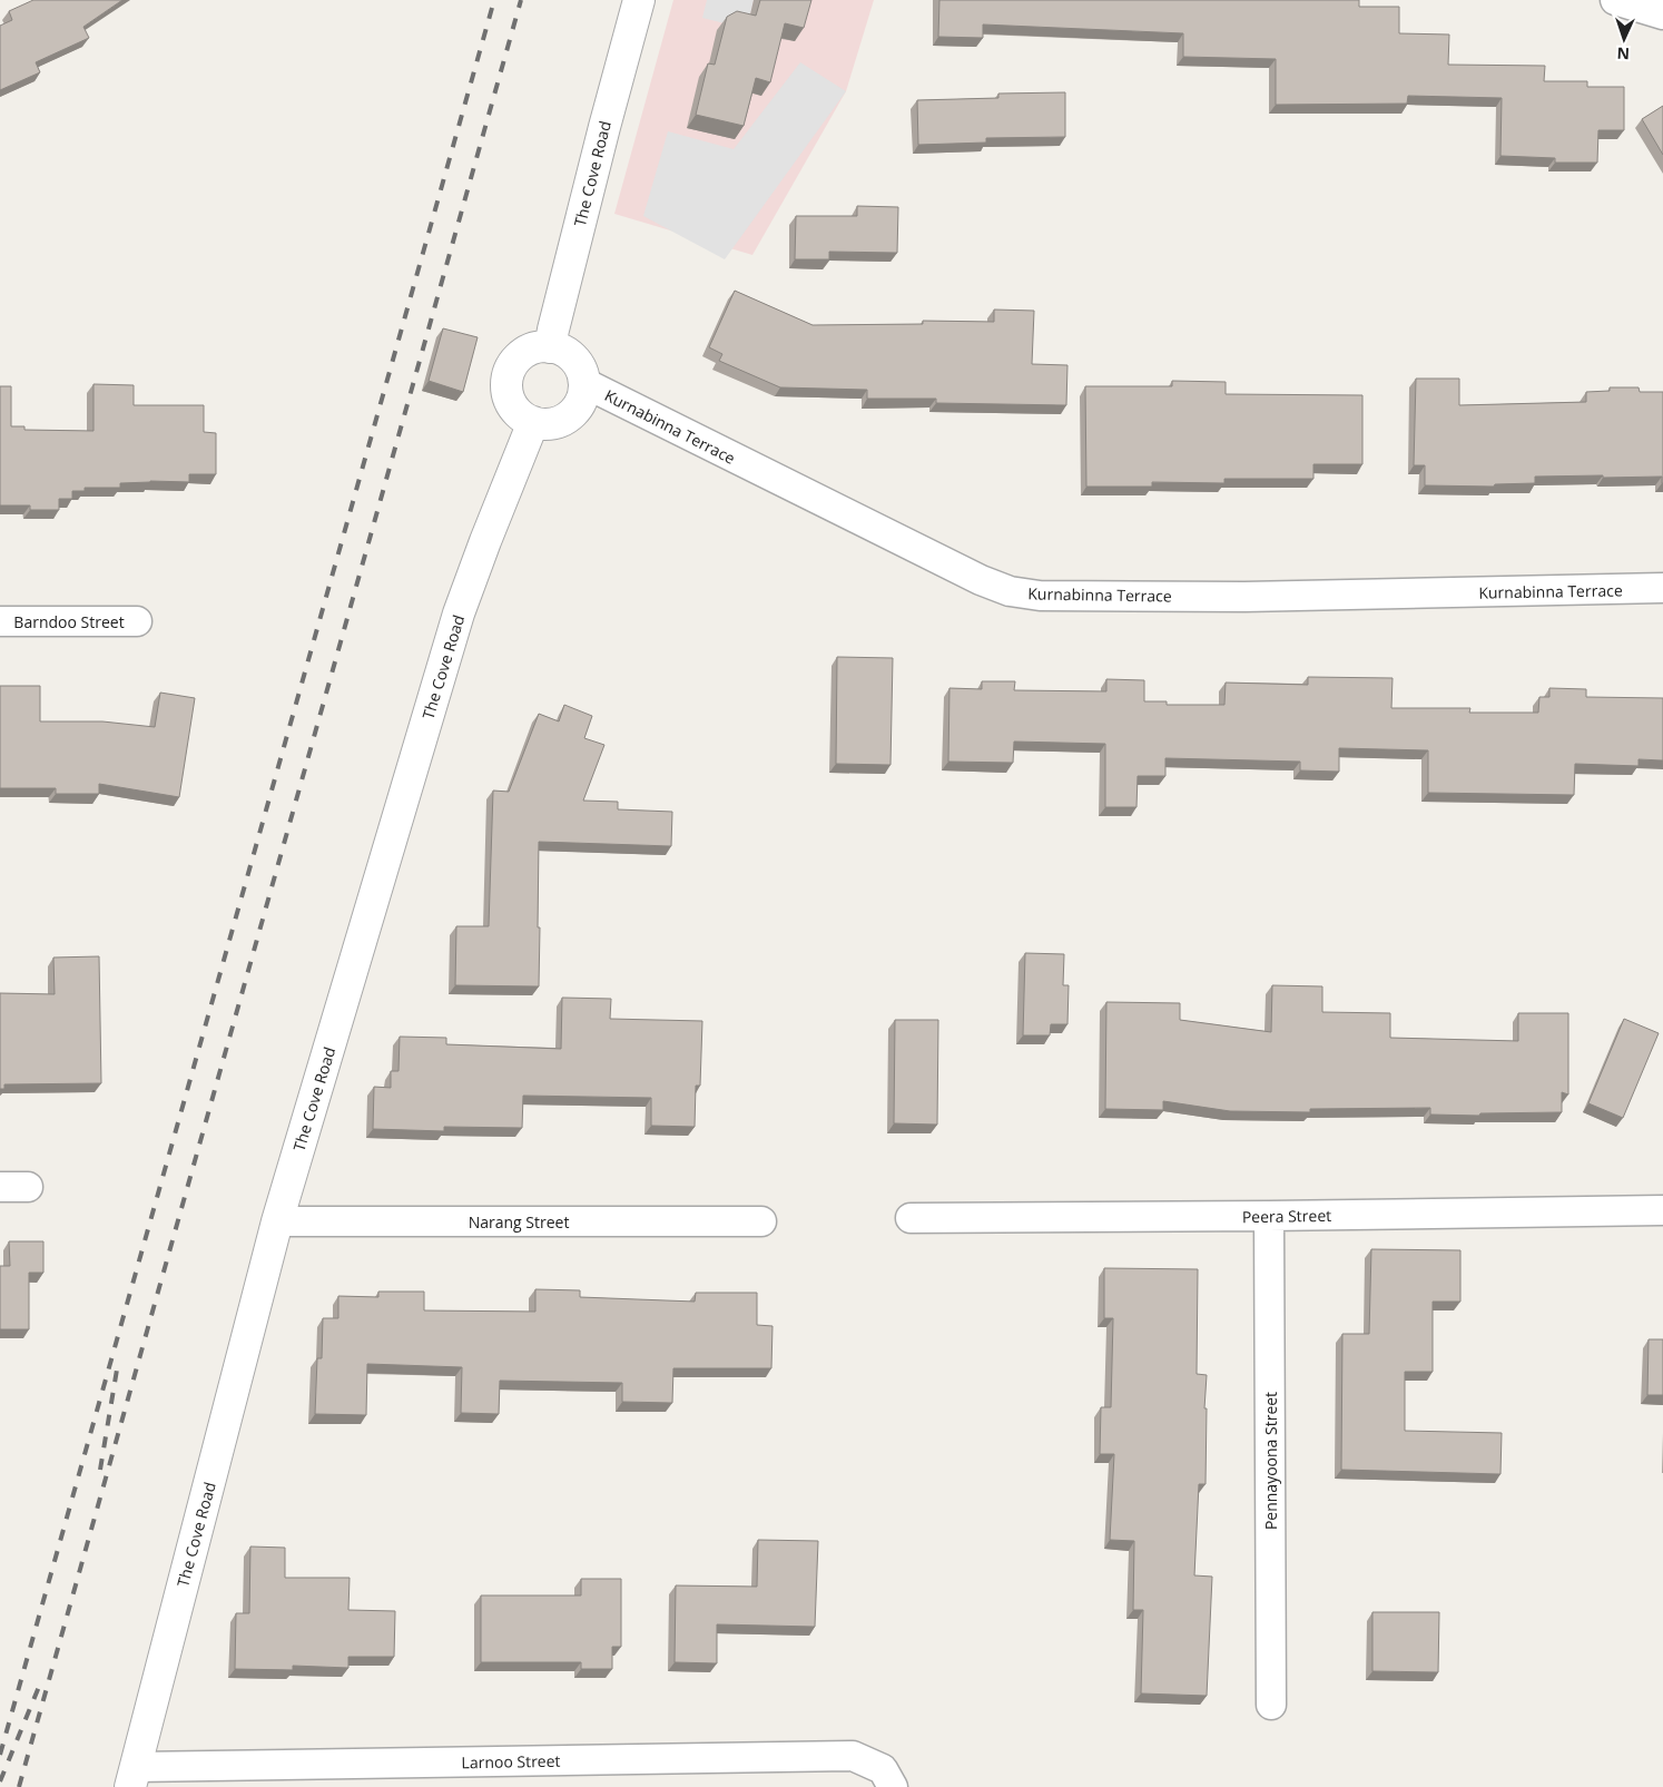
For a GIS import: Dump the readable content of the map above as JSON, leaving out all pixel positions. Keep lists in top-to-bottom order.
{
  "streets": {
    "street": [
      "The Cove Road",
      "Kurnabinna Terrace",
      "Barndoo Street",
      "Peera Street",
      "Narang Street",
      "Pennayoona Street",
      "Larnoo Street"
    ]
  },
  "crossings": [
    ["The Cove Road", "Kurnabinna Terrace"],
    ["The Cove Road", "Narang Street"],
    ["The Cove Road", "Larnoo Street"],
    ["Peera Street", "Pennayoona Street"]
  ],
  "north": "bottom"
}
